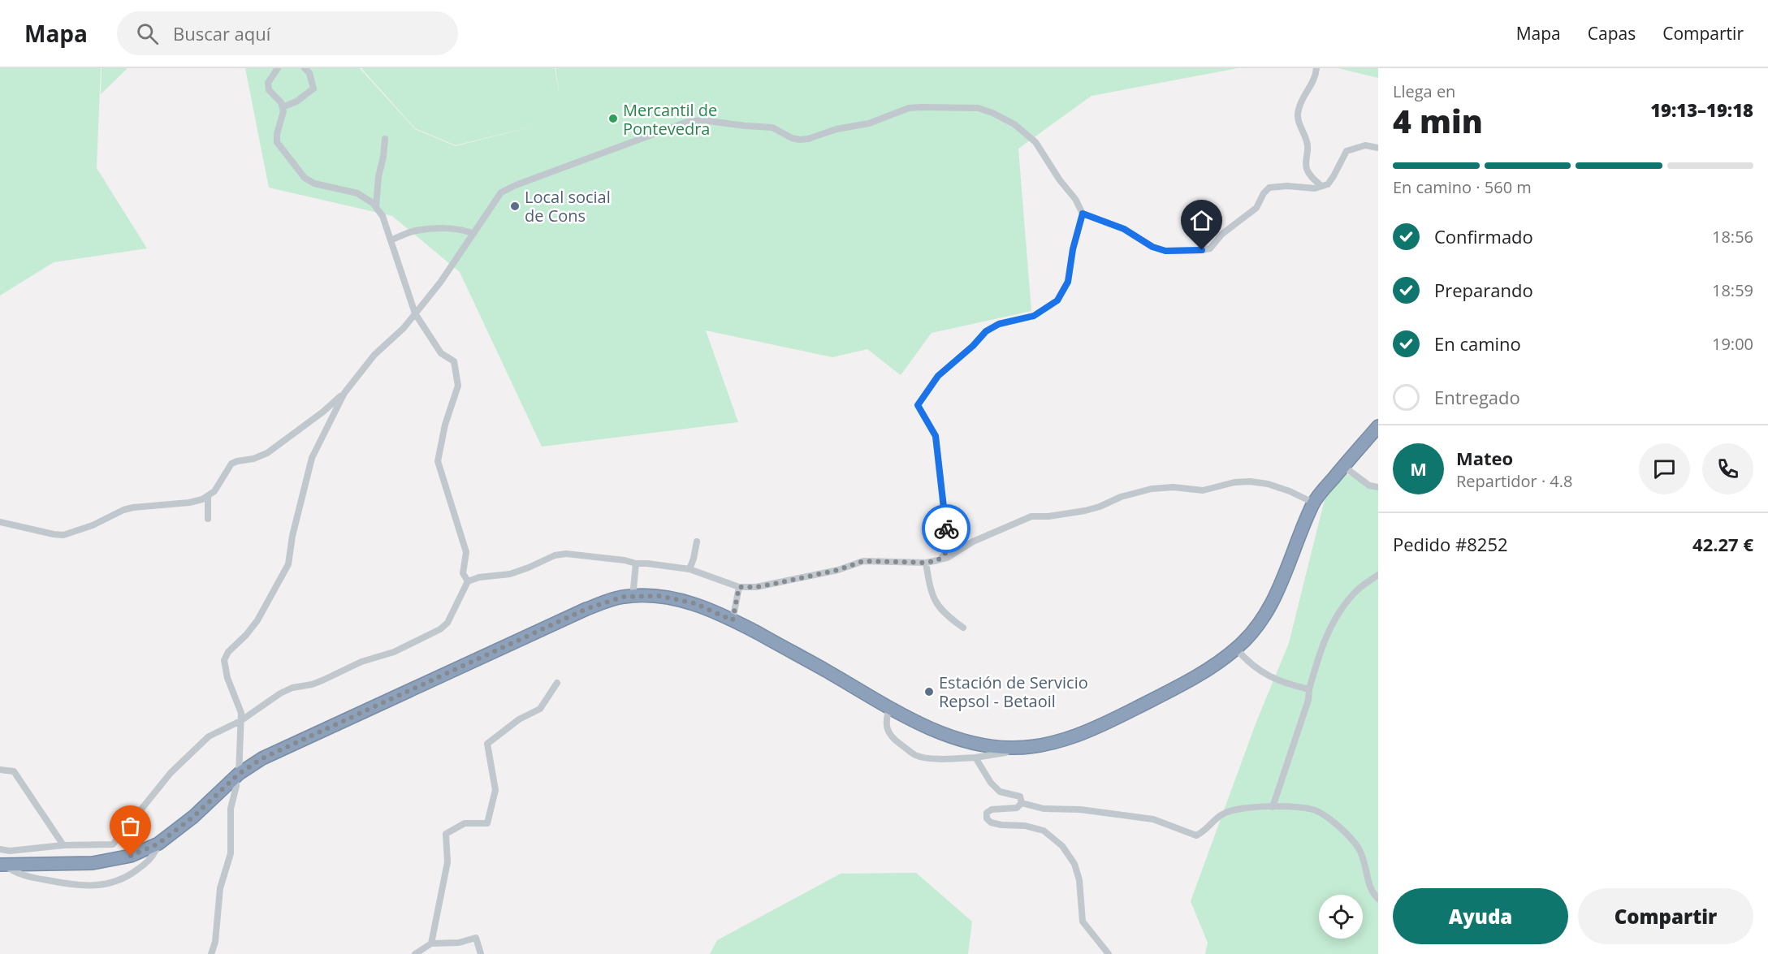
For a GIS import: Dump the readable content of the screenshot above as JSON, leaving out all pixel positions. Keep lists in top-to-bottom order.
{
  "places": ["Mercantil de Pontevedra", "Local social de Cons", "Estación de Servicio Repsol - Betaoil"],
  "page": {
    "header": "Mapa",
    "search": "Buscar aquí",
    "nav": ["Mapa", "Capas", "Compartir"],
    "heading": ["4 min", "Llega en", "19:13–19:18"],
    "panel": [
      "Mateo",
      "Repartidor · 4.8",
      "Pedido #8252",
      "42.27 €"
    ],
    "bar": "En camino · 560 m",
    "list": [
      ["Confirmado", "18:56"],
      ["Preparando", "18:59"],
      ["En camino", "19:00"],
      "Entregado"
    ],
    "round": "M",
    "buttons": ["Ayuda", "Compartir"]
  }
}
